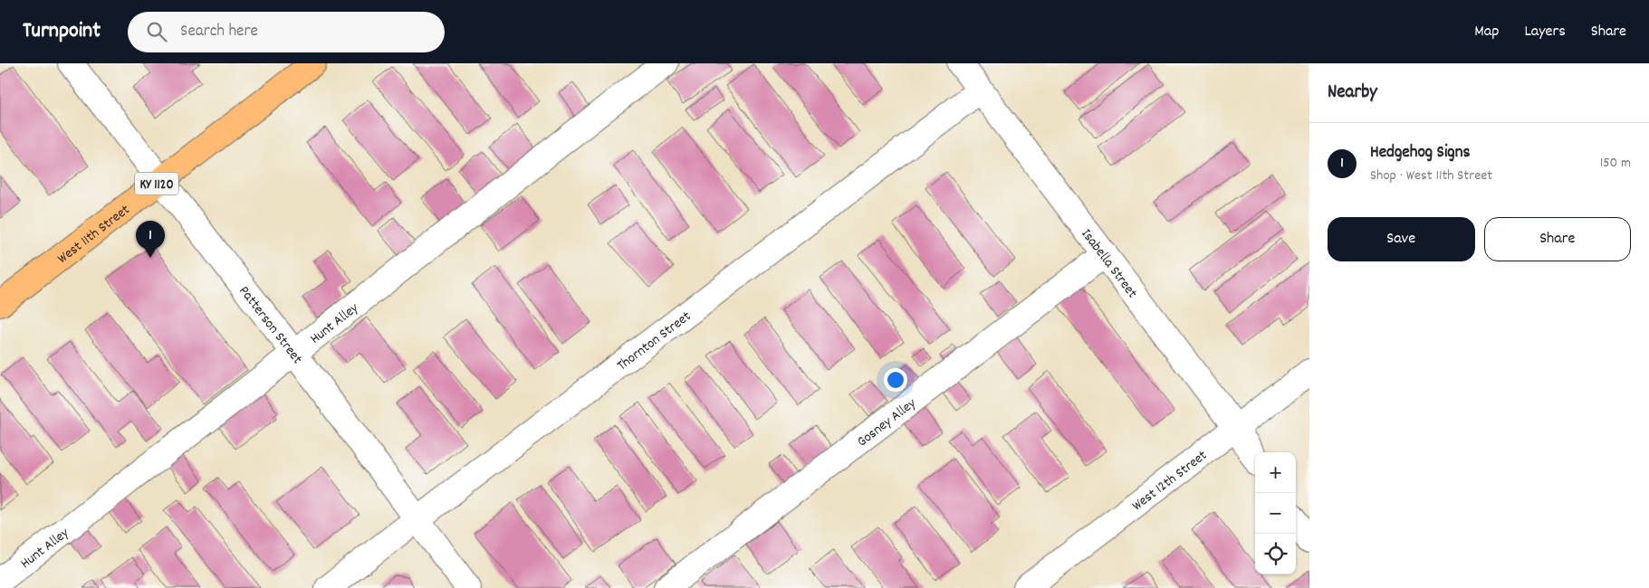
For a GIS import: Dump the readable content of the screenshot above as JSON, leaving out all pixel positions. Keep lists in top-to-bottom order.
{
  "streets": {
    "main road": ["KY 1120", "West 11th Street"],
    "street": [
      "Isabella Street",
      "Hunt Alley",
      "Patterson Street",
      "Thornton Street",
      "Gosney Alley",
      "West 12th Street"
    ]
  },
  "crossings": [
    ["West 11th Street", "Patterson Street"],
    ["Isabella Street", "Thornton Street"],
    ["Isabella Street", "Gosney Alley"],
    ["Isabella Street", "West 12th Street"],
    ["Hunt Alley", "Patterson Street"],
    ["Patterson Street", "Thornton Street"]
  ],
  "page": {
    "header": "Turnpoint",
    "search": "Search here",
    "nav": ["Map", "Layers", "Share"],
    "heading": "Nearby",
    "list": [
      {
        "mark": "1",
        "name": "Hedgehog Signs",
        "note": "Shop · West 11th Street",
        "value": "150 m"
      }
    ],
    "buttons": ["Save", "Share"],
    "pins": "1",
    "map_buttons": ["+", "−"]
  }
}
